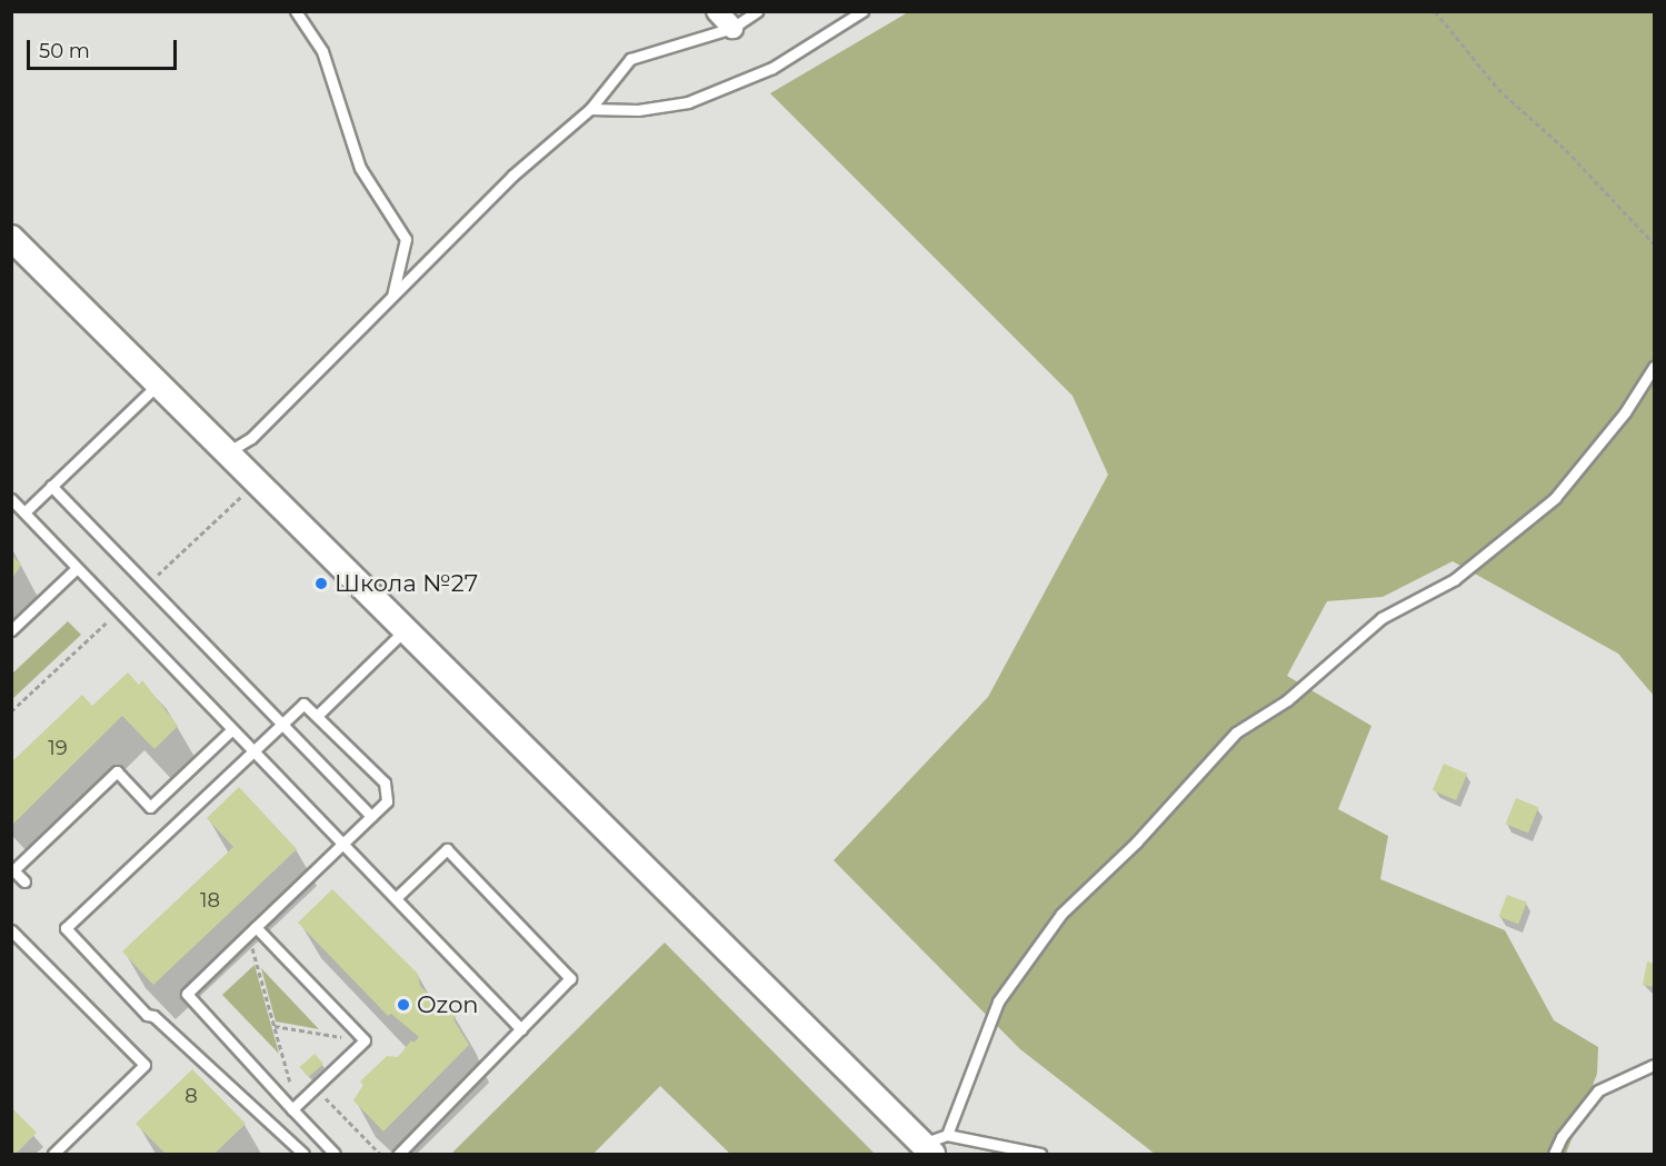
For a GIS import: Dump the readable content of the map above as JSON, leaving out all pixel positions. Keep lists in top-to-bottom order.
{
  "places": ["Школа №27", "Ozon"],
  "house_numbers": ["19", "18", "8"],
  "scale_bar": "50 m"
}
